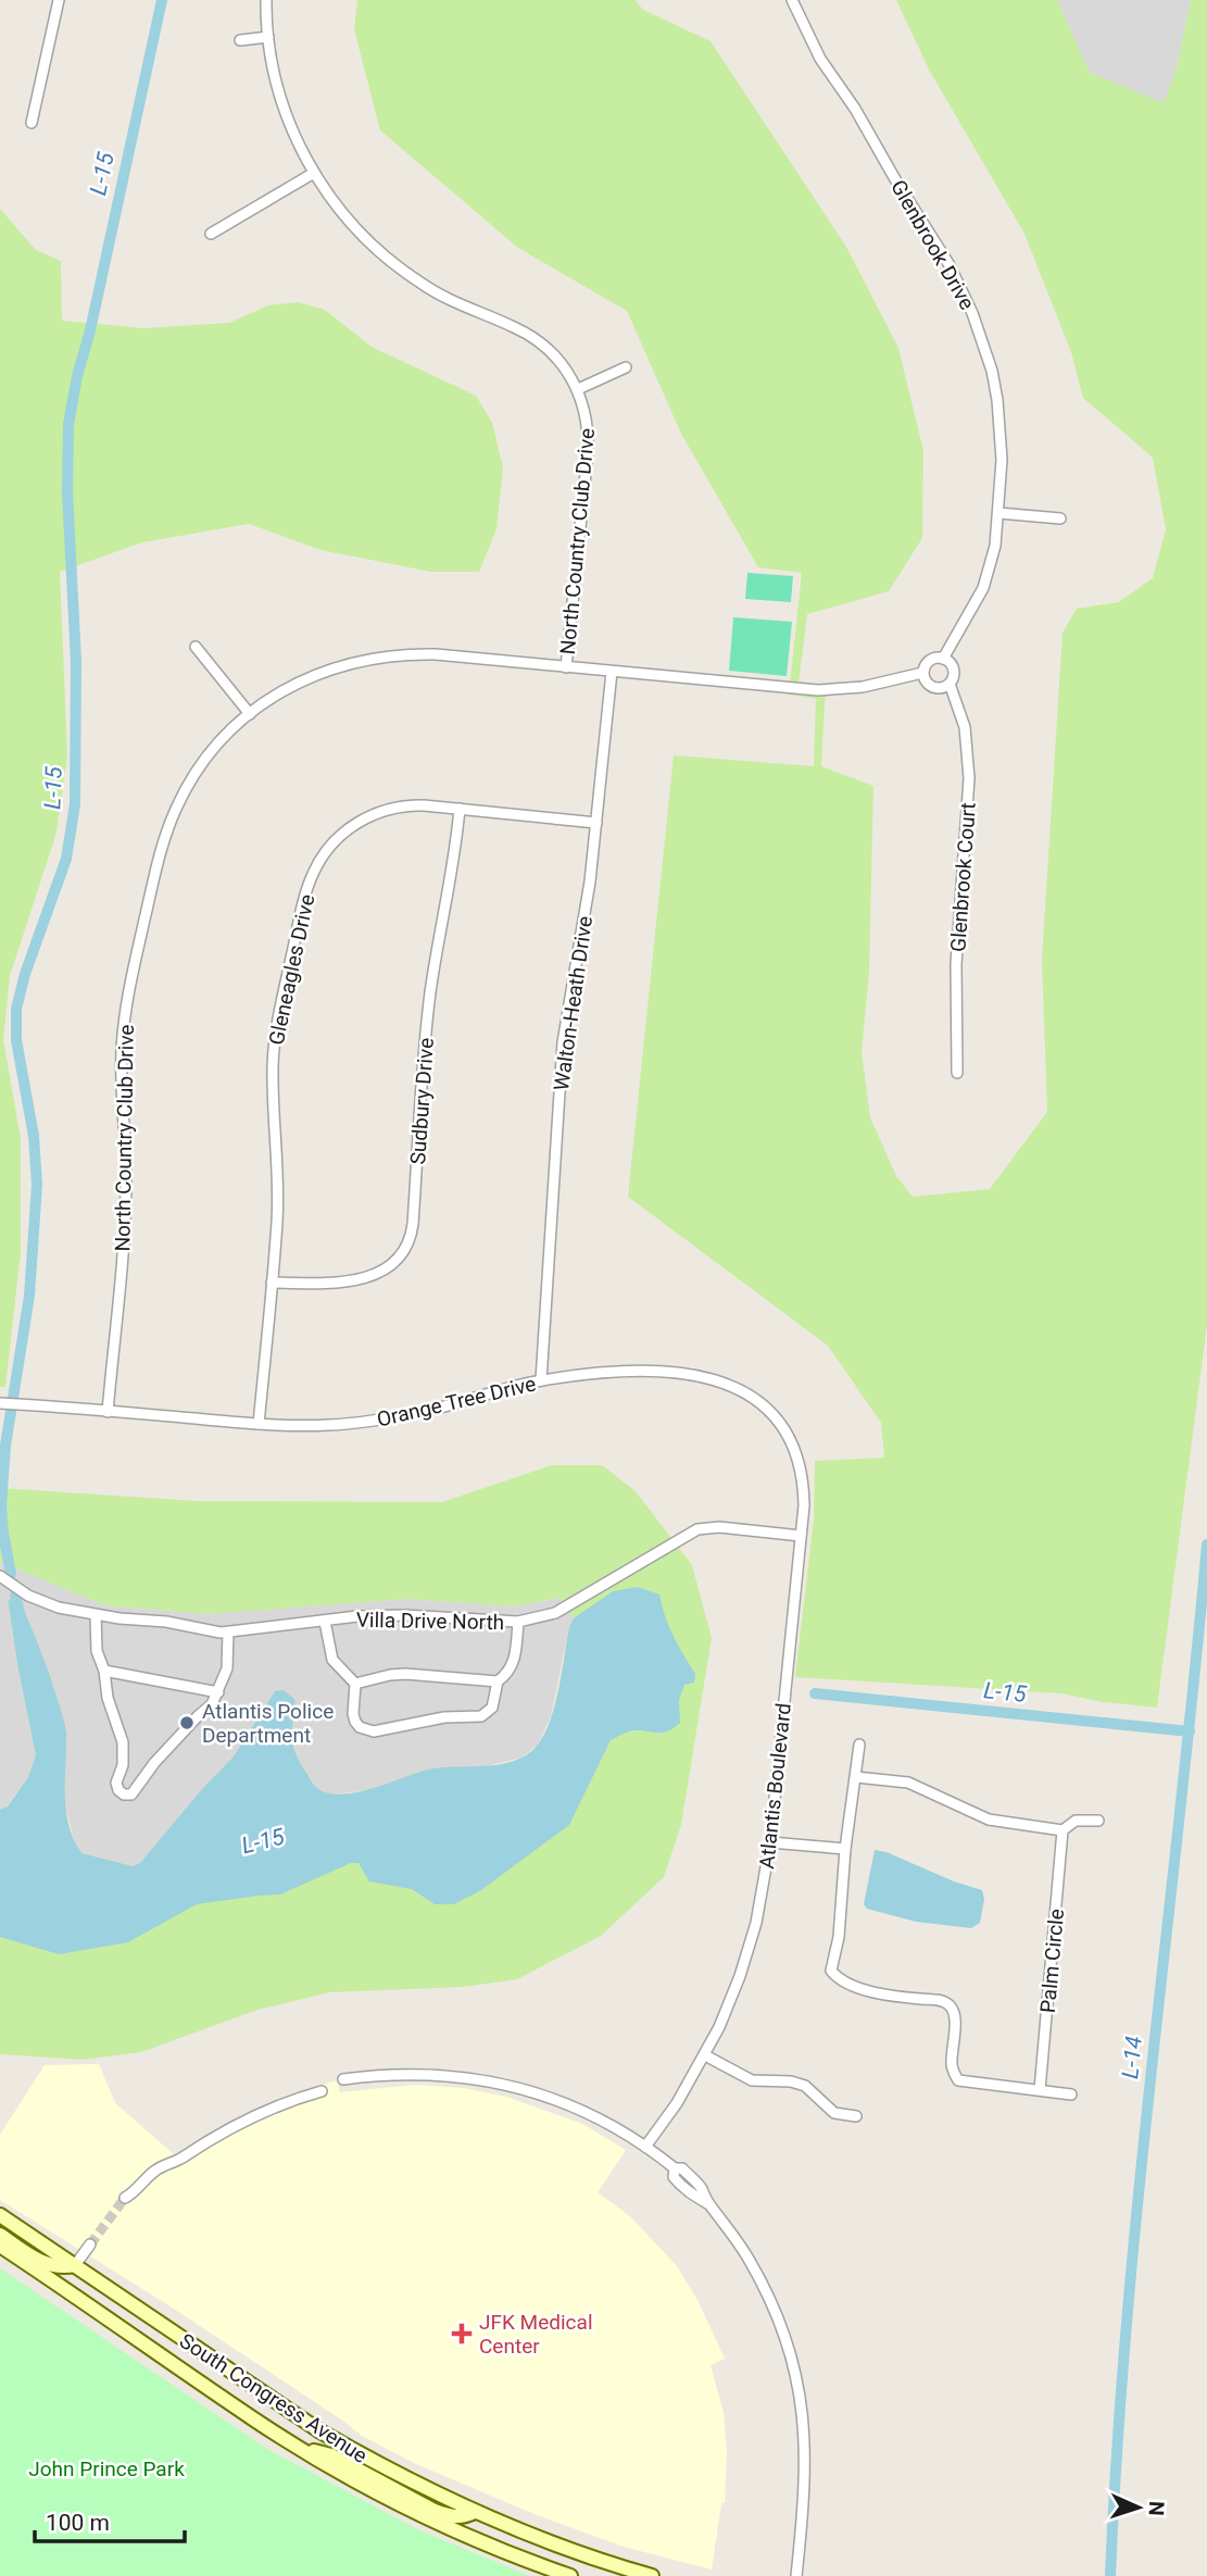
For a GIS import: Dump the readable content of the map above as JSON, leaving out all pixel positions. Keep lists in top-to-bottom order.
{
  "streets": {
    "main road": ["South Congress Avenue"],
    "street": [
      "Glenbrook Drive",
      "North Country Club Drive",
      "Glenbrook Court",
      "Gleneagles Drive",
      "Walton-Heath Drive",
      "Sudbury Drive",
      "Orange Tree Drive",
      "Villa Drive North",
      "Atlantis Boulevard",
      "Palm Circle"
    ]
  },
  "crossings": [
    ["Glenbrook Drive", "North Country Club Drive"],
    ["Glenbrook Drive", "Glenbrook Court"],
    ["Glenbrook Drive", "Walton-Heath Drive"],
    ["North Country Club Drive", "Orange Tree Drive"],
    ["Gleneagles Drive", "Walton-Heath Drive"],
    ["Gleneagles Drive", "Sudbury Drive"],
    ["Gleneagles Drive", "Orange Tree Drive"],
    ["Walton-Heath Drive", "Orange Tree Drive"],
    ["Orange Tree Drive", "Atlantis Boulevard"],
    ["Villa Drive North", "Atlantis Boulevard"]
  ],
  "water": ["L-15", "L-14"],
  "parks": ["John Prince Park"],
  "places": {
    "other": ["Atlantis Police Department"],
    "health": ["JFK Medical Center"]
  },
  "scale_bar": "100 m",
  "north": "right"
}
